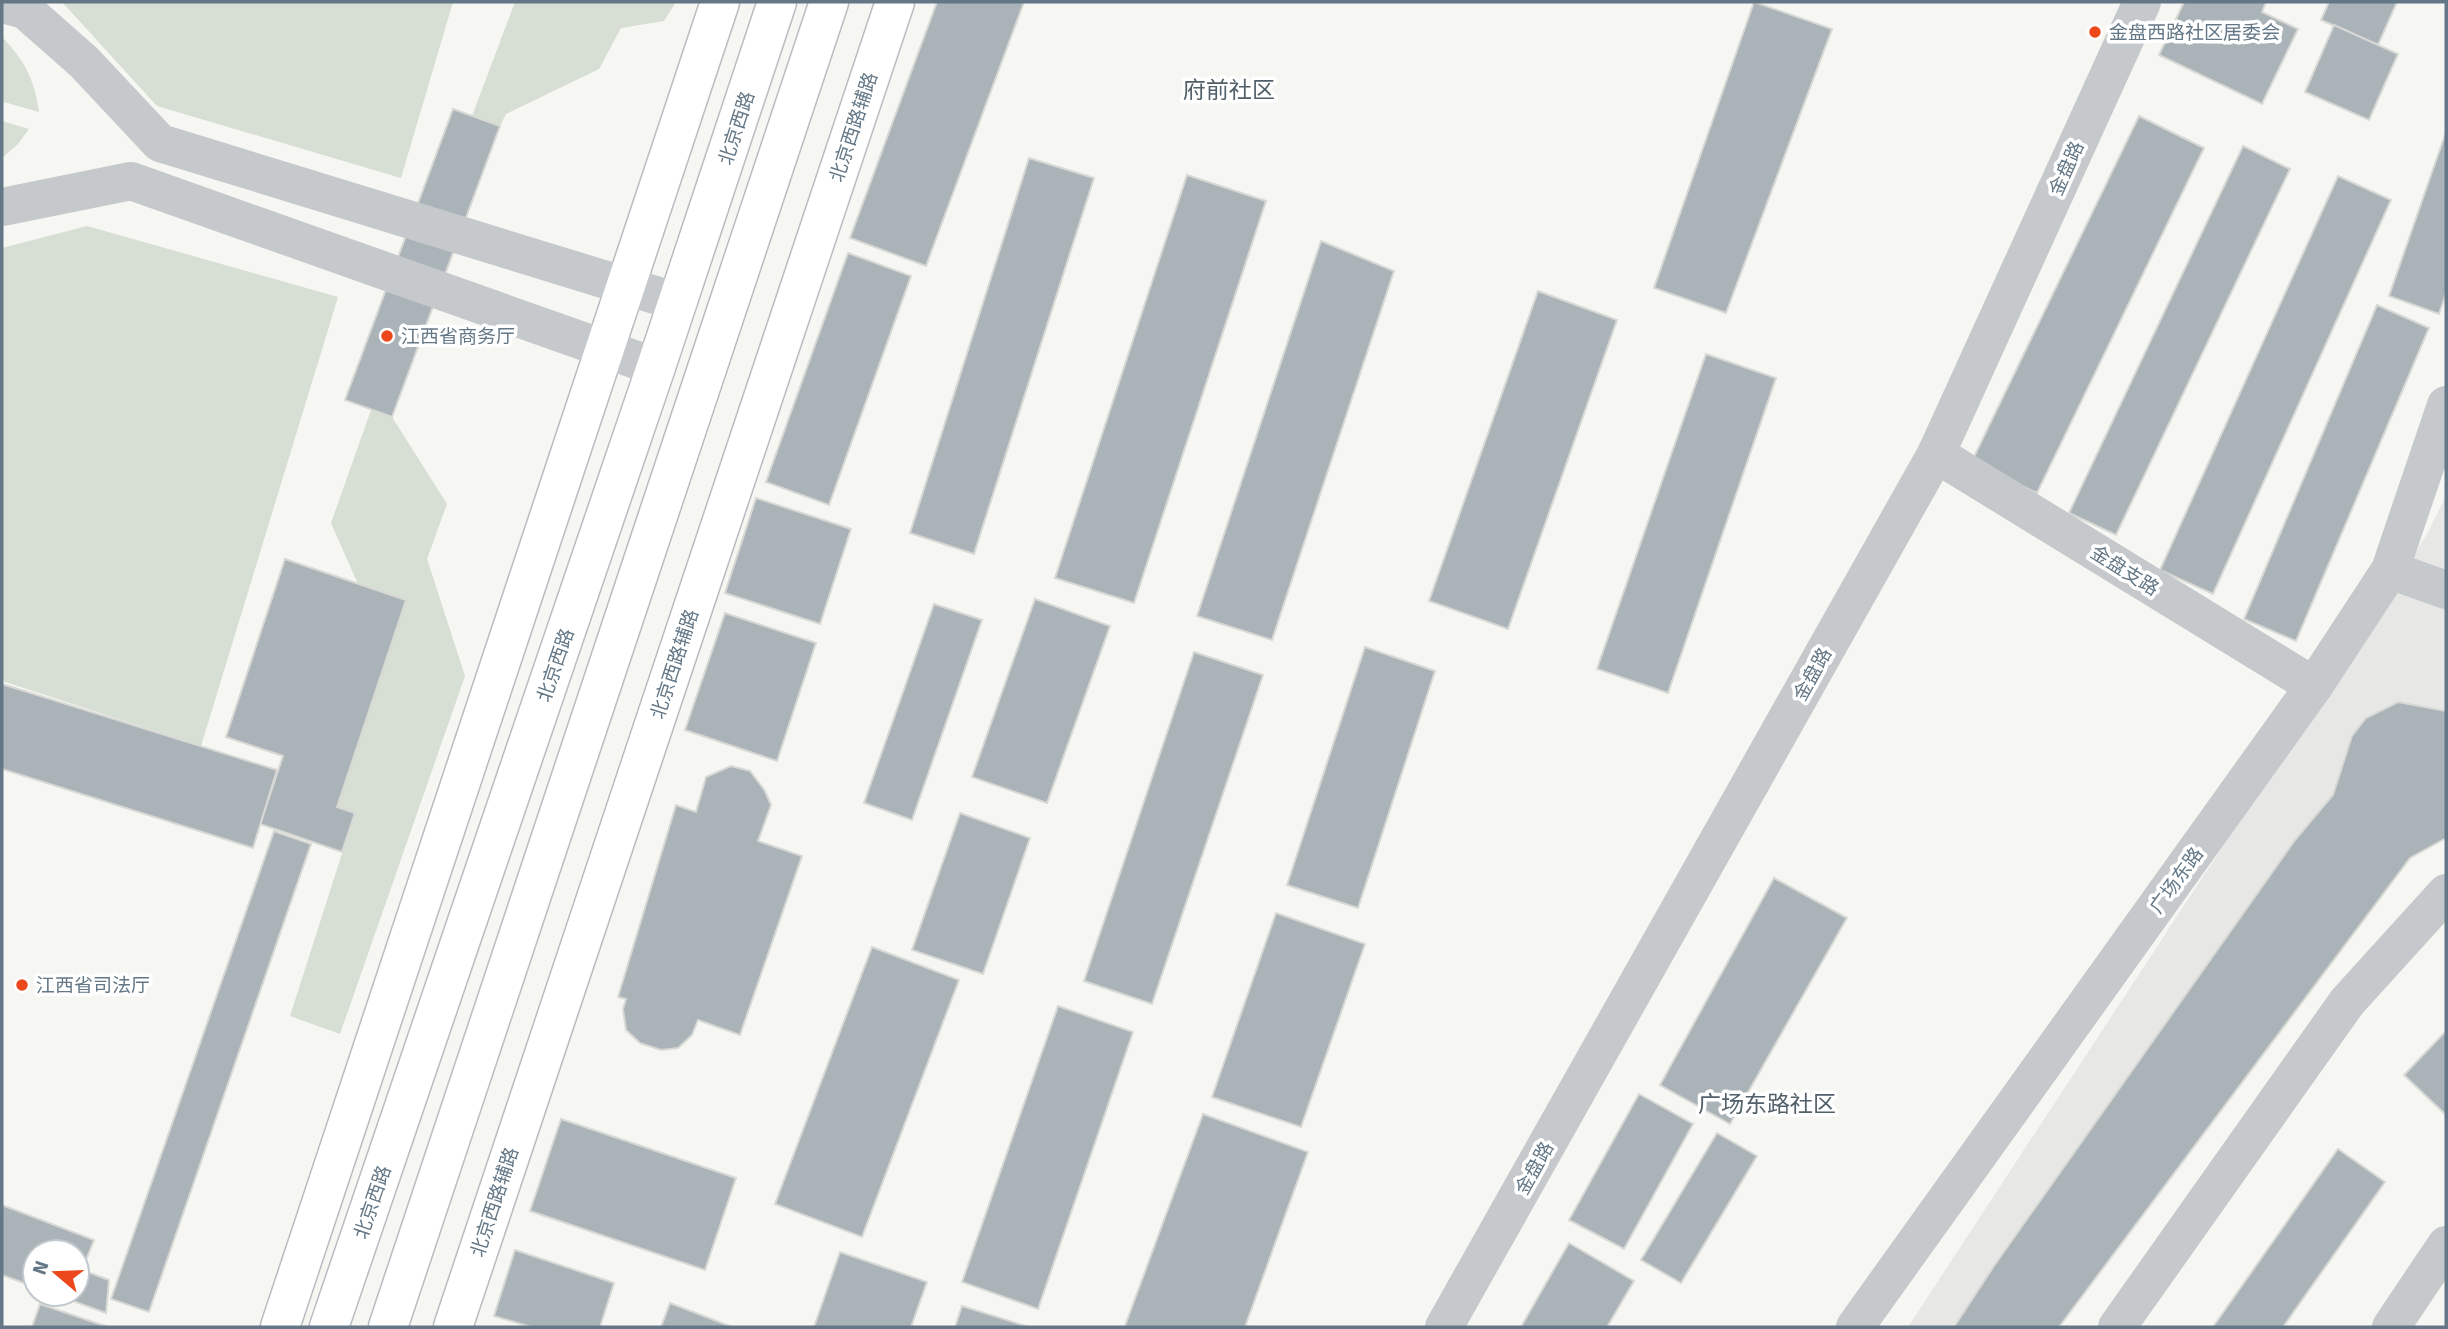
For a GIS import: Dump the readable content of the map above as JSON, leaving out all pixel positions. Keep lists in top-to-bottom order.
{
  "streets": {
    "main road": ["北京西路辅路", "北京西路"],
    "street": ["金盘路", "金盘支路", "广场东路"]
  },
  "crossings": [
    ["金盘路", "金盘支路"],
    ["金盘支路", "广场东路"]
  ],
  "districts": ["府前社区", "广场东路社区"],
  "places": ["金盘西路社区居委会", "江西省商务厅", "江西省司法厅"],
  "north": "left"
}
